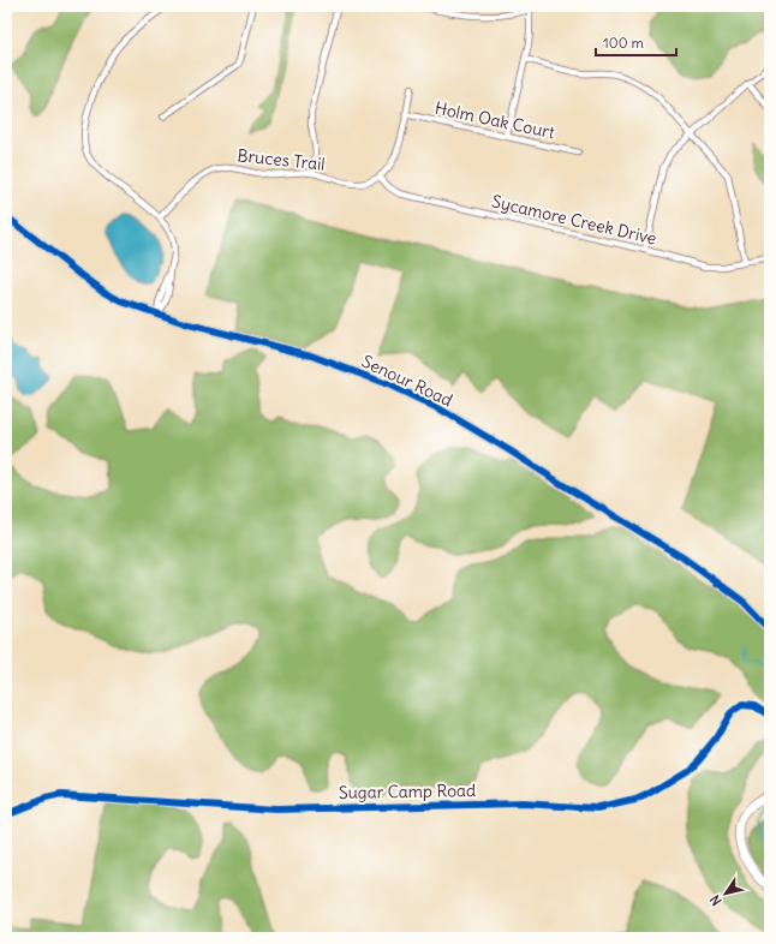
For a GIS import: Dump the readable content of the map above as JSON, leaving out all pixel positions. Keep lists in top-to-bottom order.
{
  "streets": {
    "street": [
      "Holm Oak Court",
      "Bruces Trail",
      "Sycamore Creek Drive",
      "Senour Road",
      "Sugar Camp Road"
    ]
  },
  "crossings": [
    ["Bruces Trail", "Sycamore Creek Drive"]
  ],
  "scale_bar": "100 m",
  "north": "bottom left"
}
